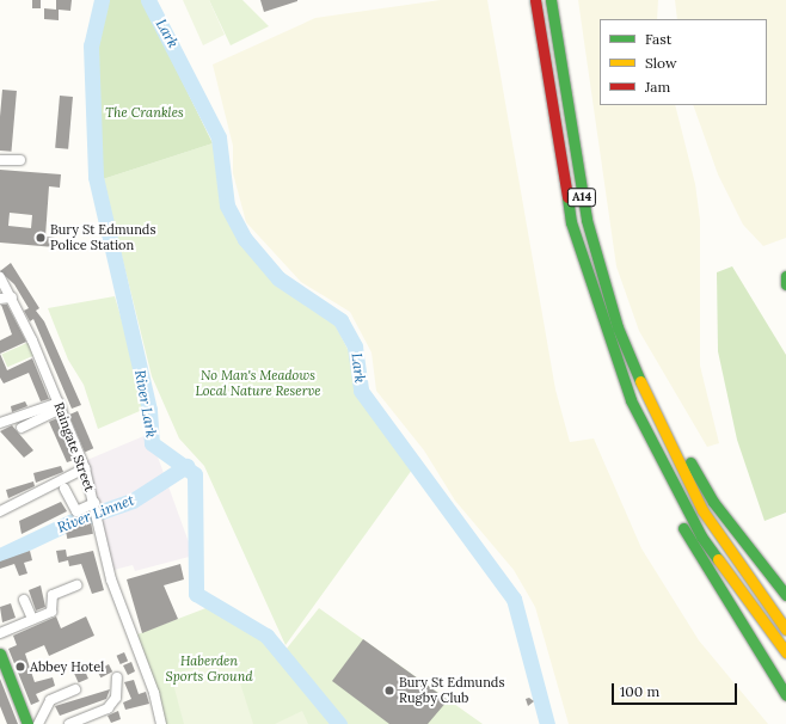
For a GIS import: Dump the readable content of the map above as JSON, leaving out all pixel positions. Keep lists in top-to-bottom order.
{
  "streets": {
    "main road": ["A14"],
    "street": ["Raingate Street"]
  },
  "water": ["Lark", "River Lark", "River Linnet"],
  "parks": ["The Crankles", "No Man's Meadows Local Nature Reserve", "Haberden Sports Ground"],
  "places": ["Bury St Edmunds Police Station", "Abbey Hotel", "Bury St Edmunds Rugby Club"],
  "legend": ["Fast", "Slow", "Jam"],
  "scale_bar": "100 m"
}
